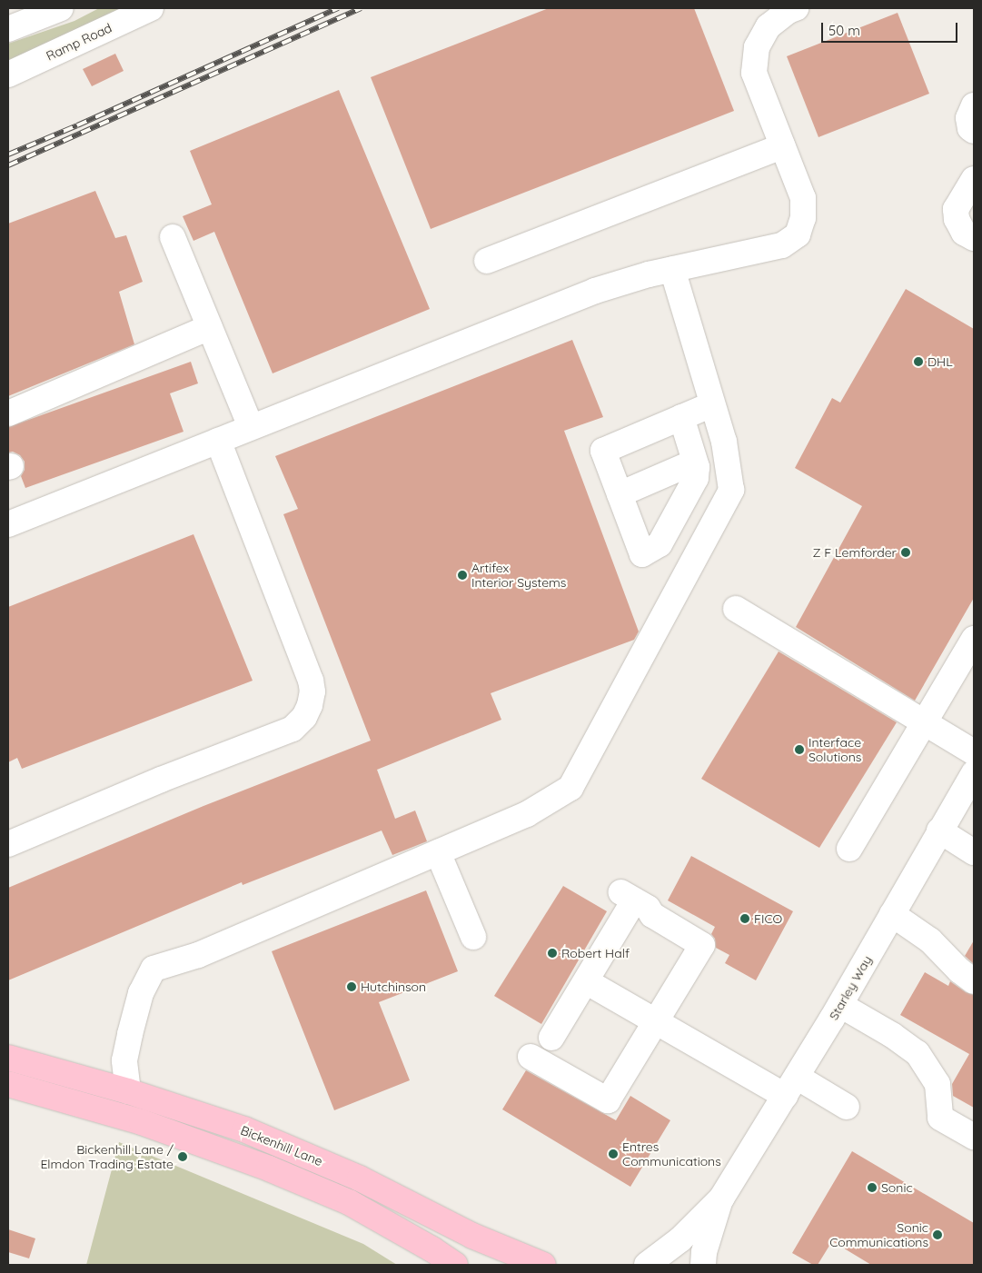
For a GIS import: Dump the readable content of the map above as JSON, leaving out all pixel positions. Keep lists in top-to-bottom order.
{
  "streets": {
    "main road": ["Bickenhill Lane"],
    "street": ["Ramp Road", "Starley Way"]
  },
  "places": [
    "DHL",
    "Z F Lemforder",
    "Artifex Interior Systems",
    "Interface Solutions",
    "FICO",
    "Robert Half",
    "Hutchinson",
    "Entres Communications",
    "Bickenhill Lane / Elmdon Trading Estate",
    "Sonic",
    "Sonic Communications"
  ],
  "scale_bar": "50 m"
}
